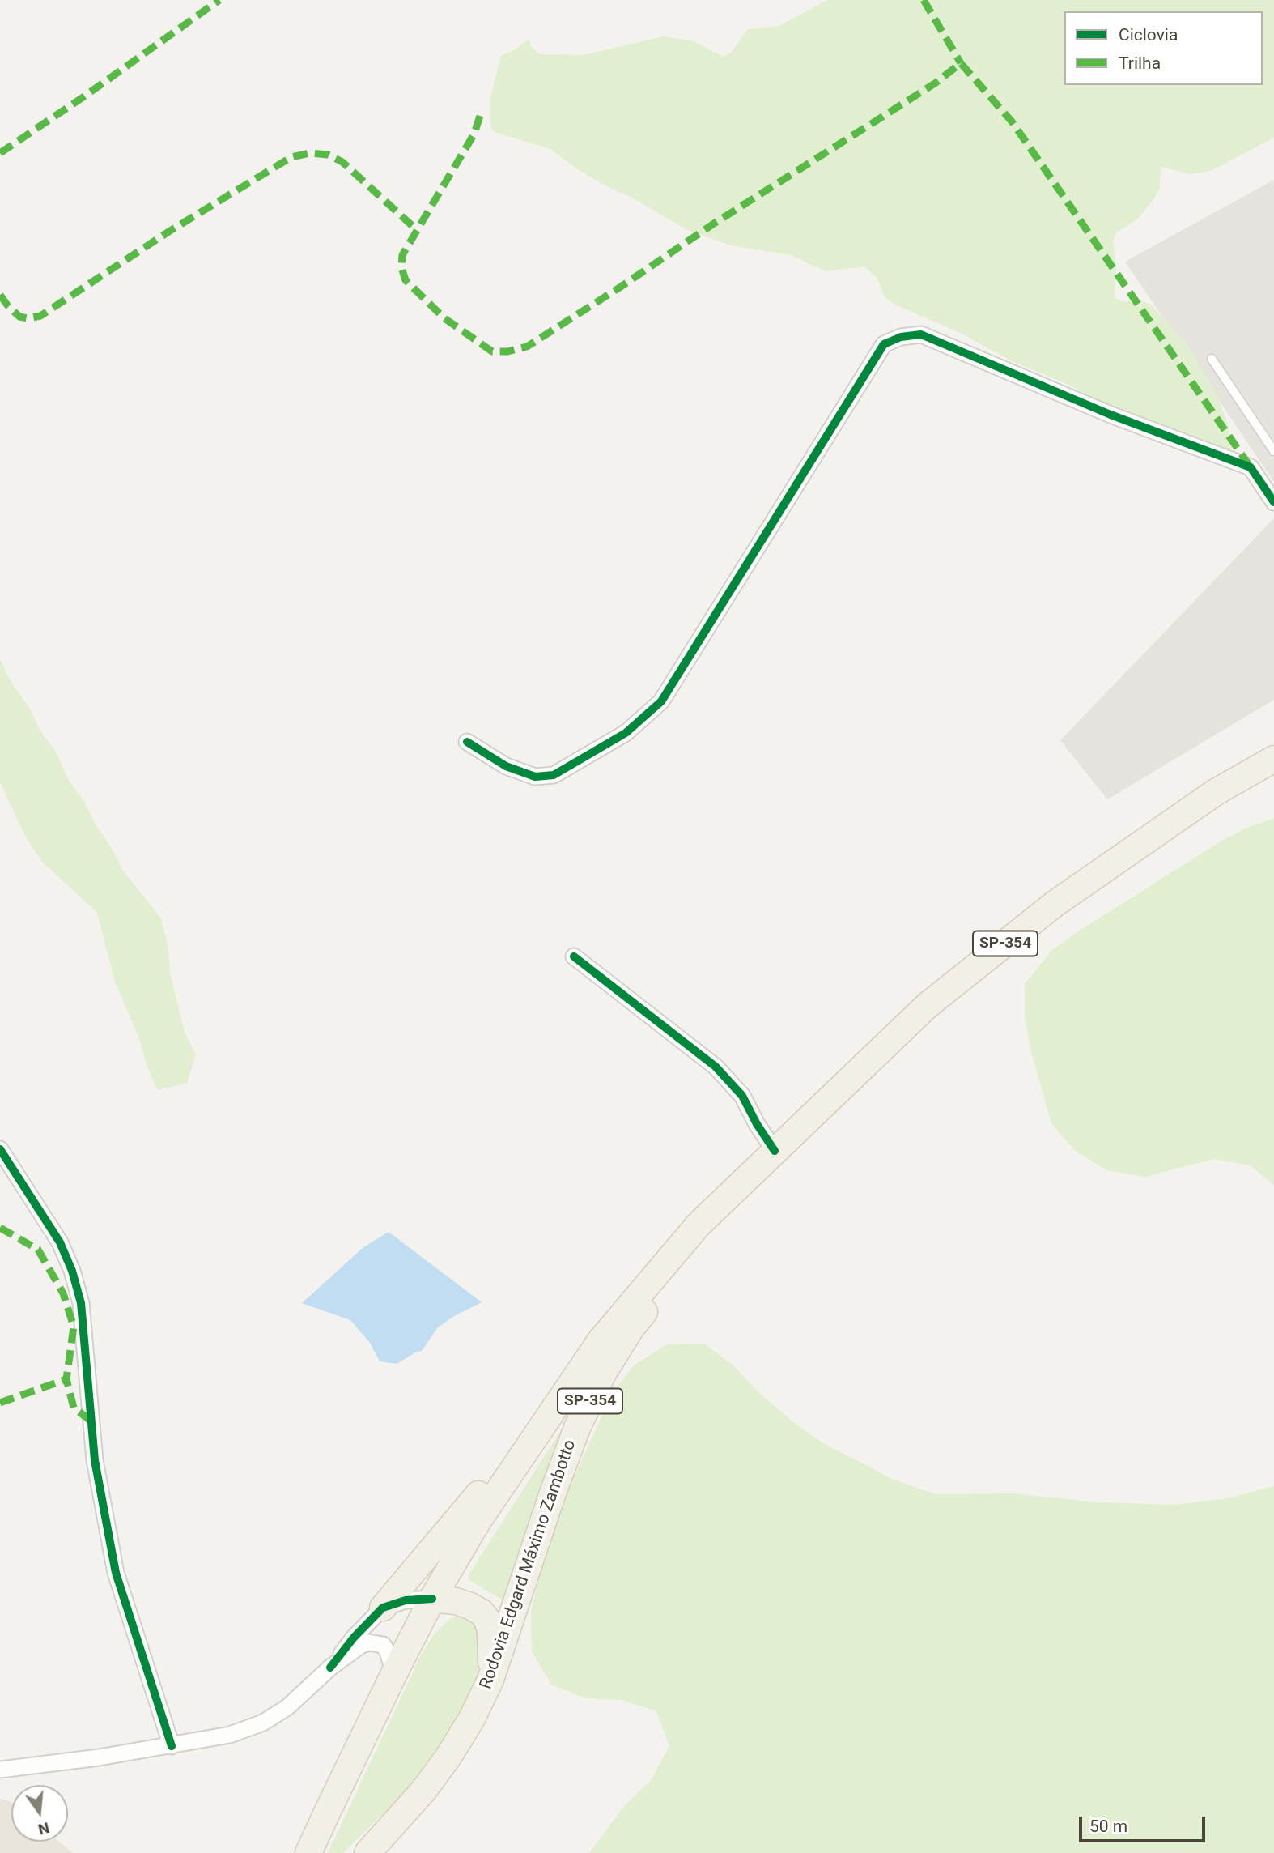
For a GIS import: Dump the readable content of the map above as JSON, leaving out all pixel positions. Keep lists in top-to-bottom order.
{
  "streets": {
    "main road": ["SP-354", "Rodovia Edgard Máximo Zambotto"]
  },
  "legend": ["Ciclovia", "Trilha"],
  "scale_bar": "50 m",
  "north": "bottom"
}
